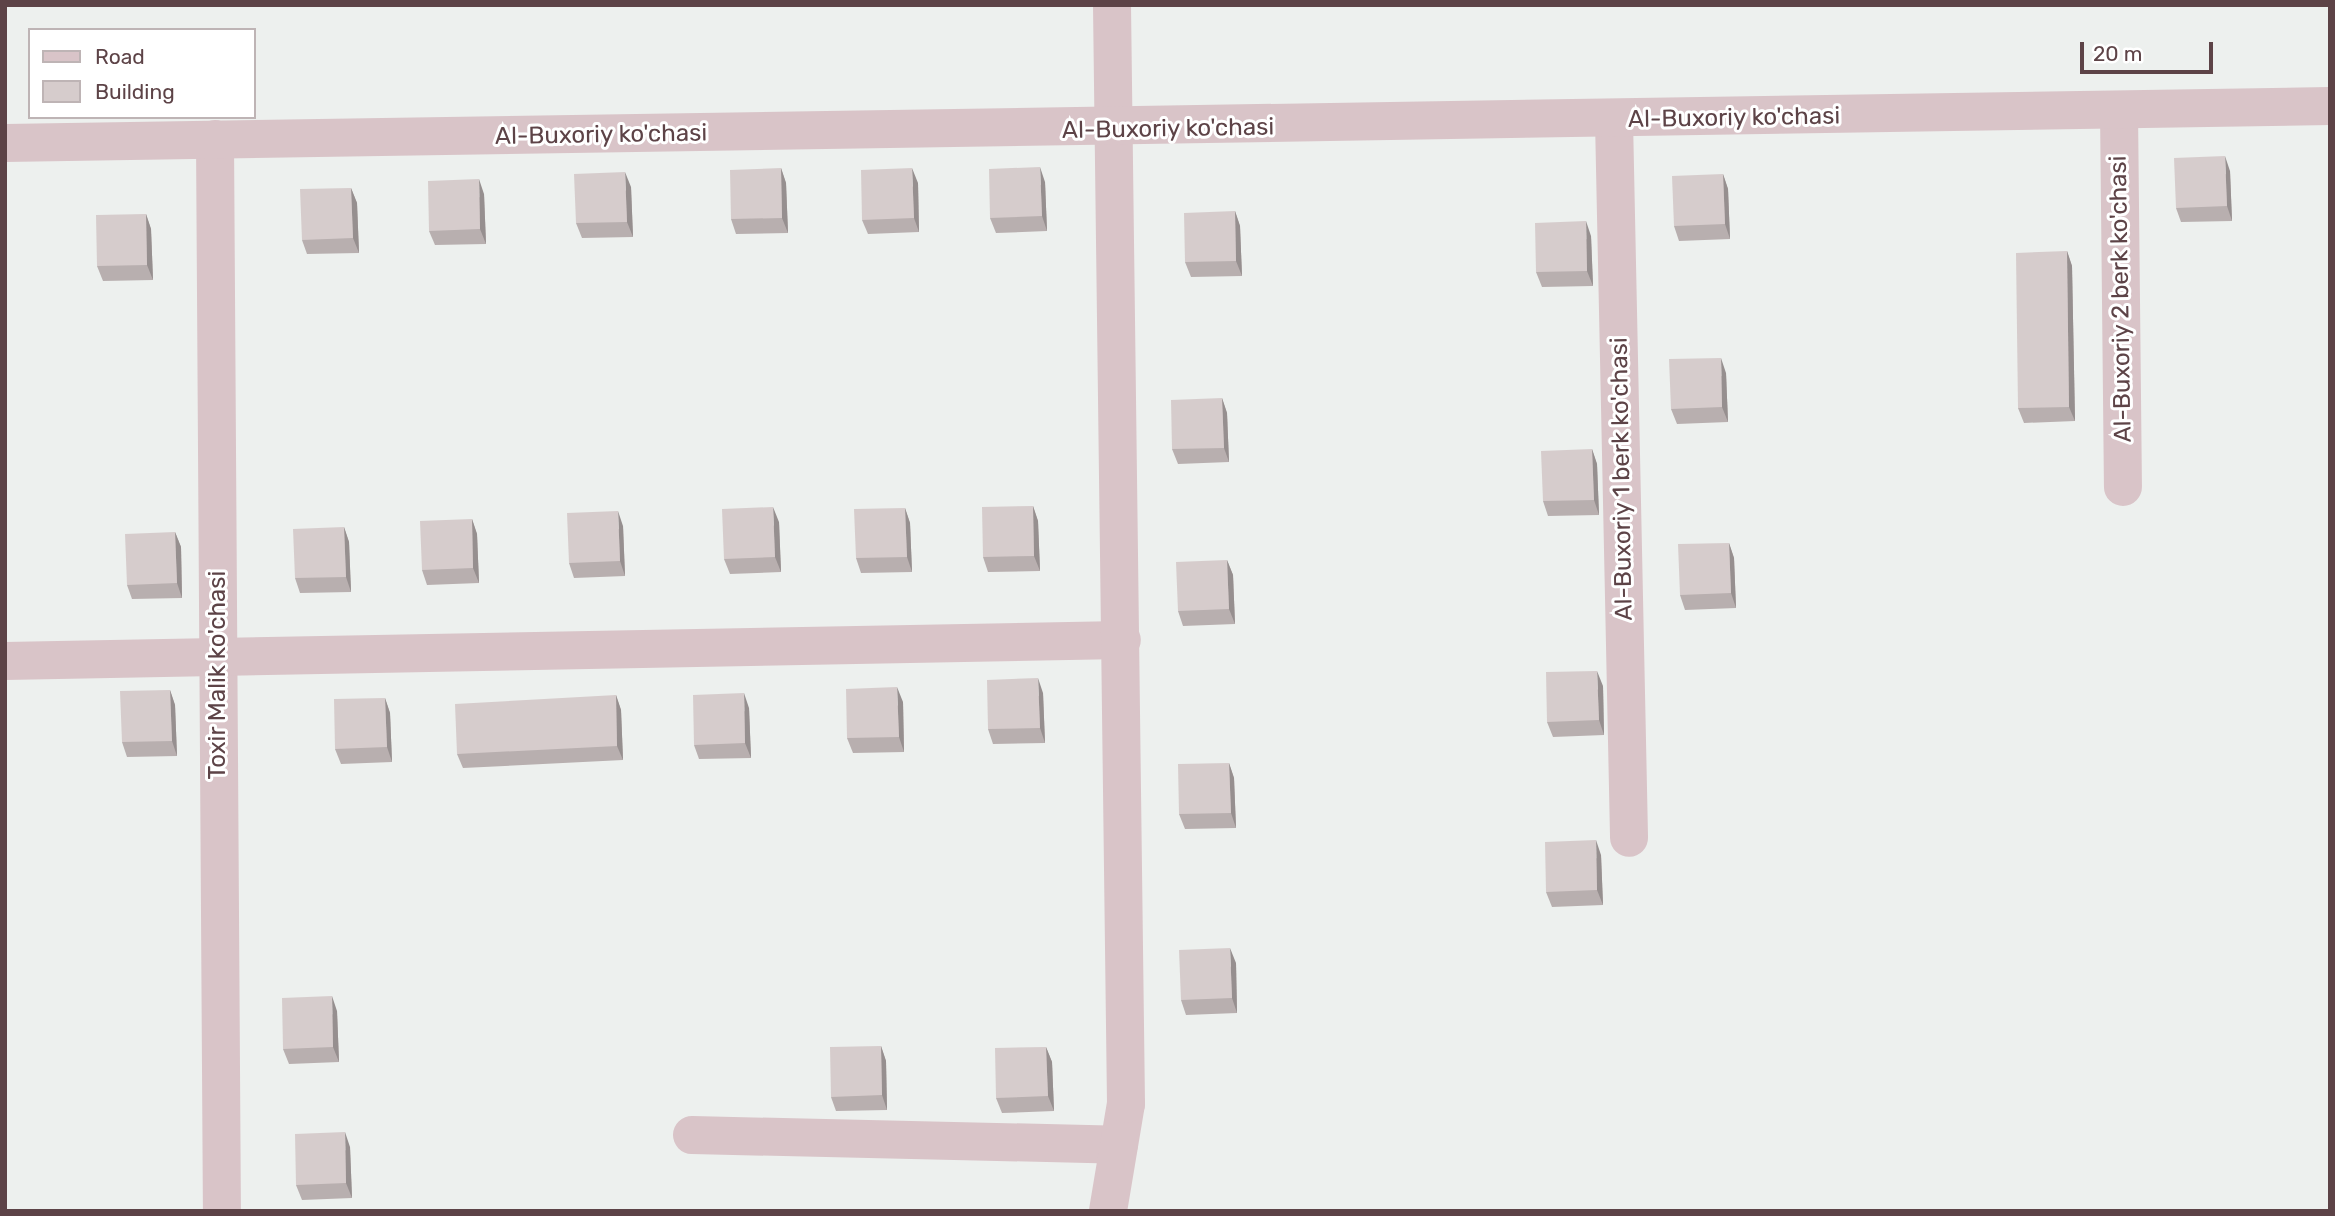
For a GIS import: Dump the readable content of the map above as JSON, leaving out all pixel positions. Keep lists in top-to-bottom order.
{
  "streets": {
    "street": [
      "Al-Buxoriy ko'chasi",
      "Al-Buxoriy 2 berk ko'chasi",
      "Al-Buxoriy 1 berk ko'chasi",
      "Toxir Malik ko'chasi"
    ]
  },
  "crossings": [
    ["Al-Buxoriy ko'chasi", "Al-Buxoriy 2 berk ko'chasi"],
    ["Al-Buxoriy ko'chasi", "Al-Buxoriy 1 berk ko'chasi"],
    ["Al-Buxoriy ko'chasi", "Toxir Malik ko'chasi"]
  ],
  "legend": ["Road", "Building"],
  "scale_bar": "20 m"
}
